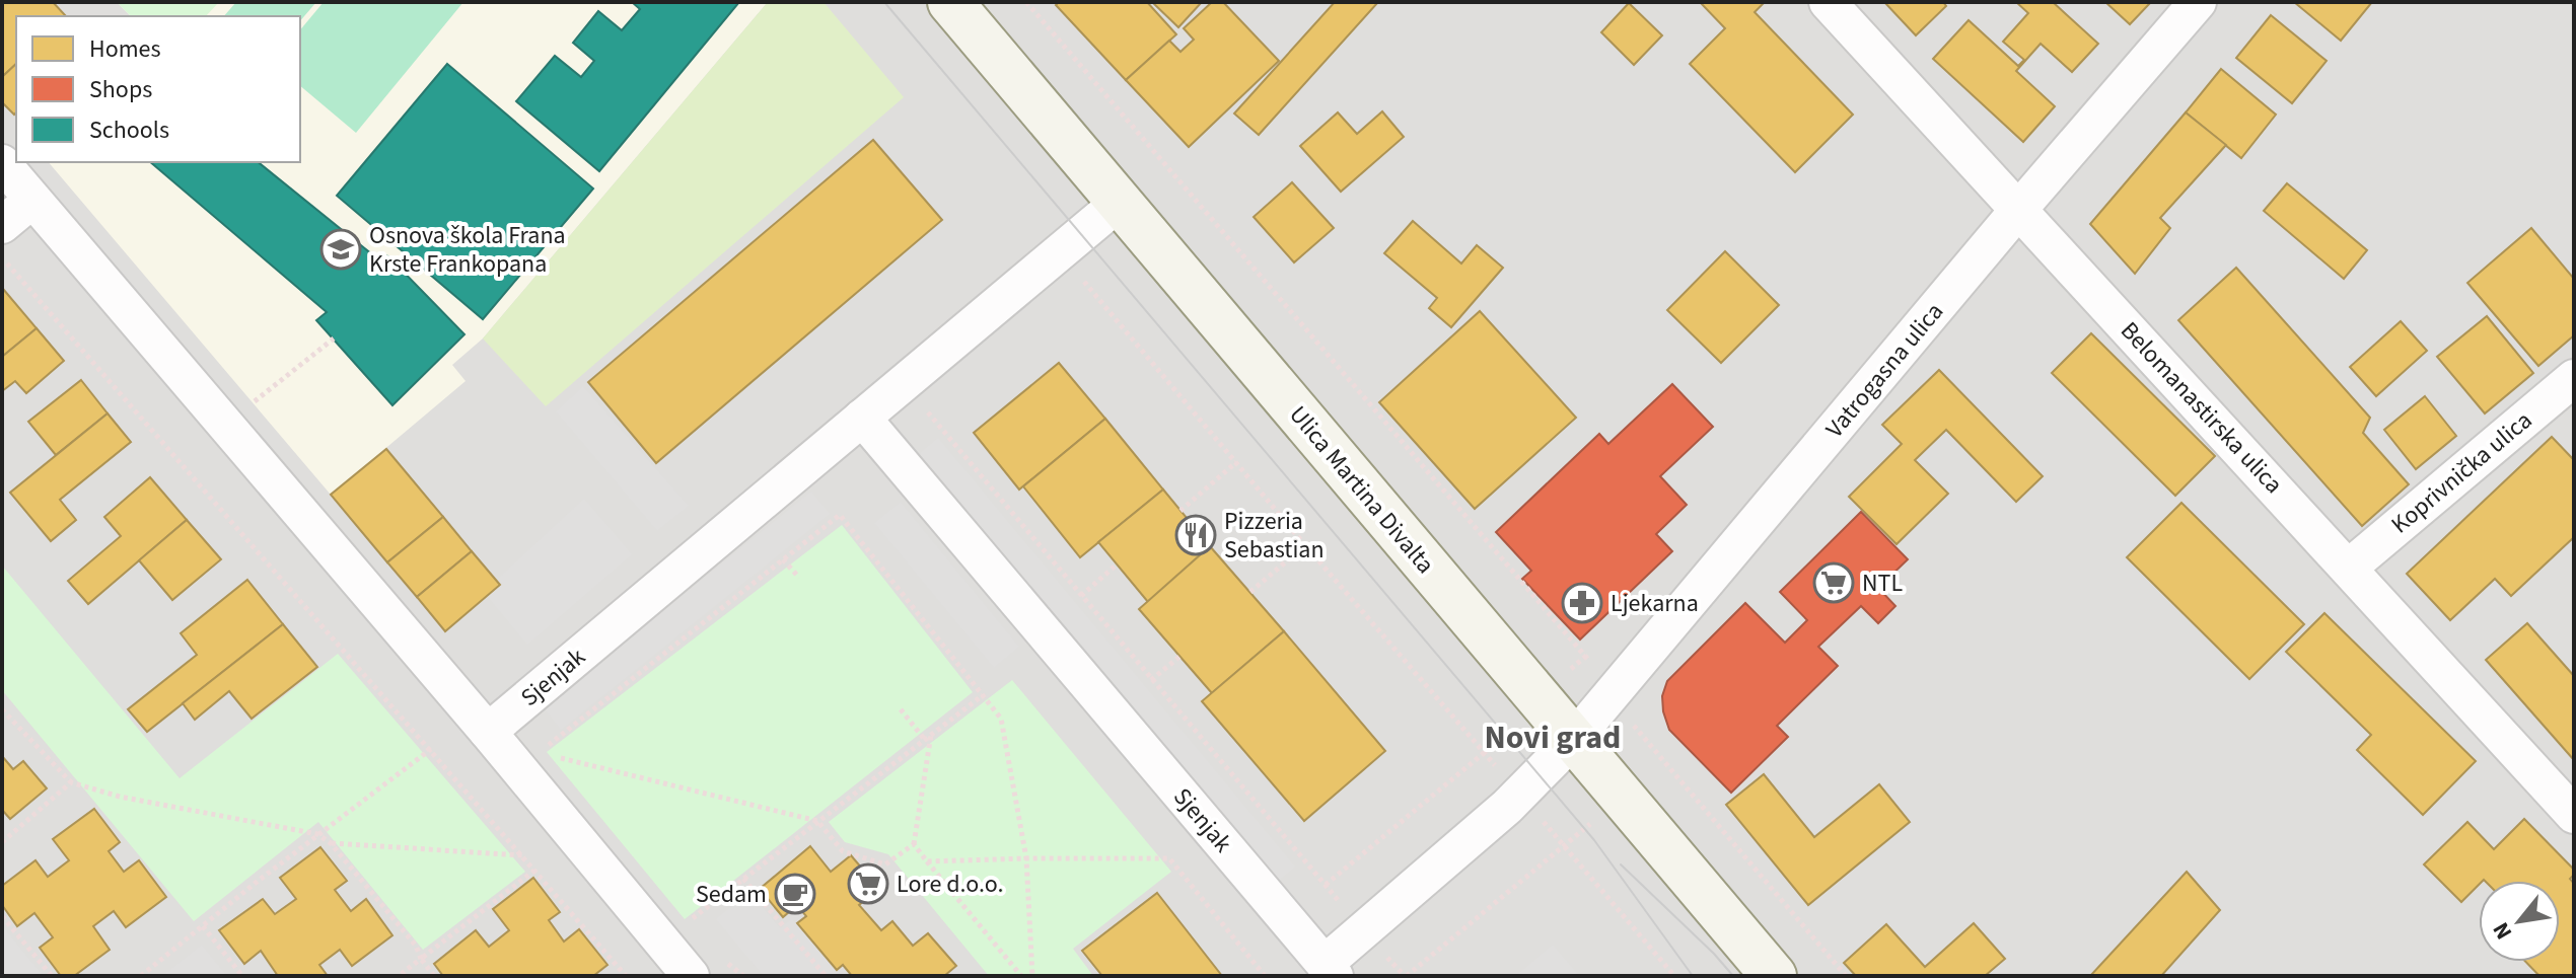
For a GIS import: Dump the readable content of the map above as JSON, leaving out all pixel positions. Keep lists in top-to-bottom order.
{
  "streets": {
    "street": [
      "Vatrogasna ulica",
      "Belomanastirska ulica",
      "Koprivnička ulica",
      "Ulica Martina Divalta",
      "Sjenjak"
    ]
  },
  "crossings": [
    ["Vatrogasna ulica", "Belomanastirska ulica"],
    ["Vatrogasna ulica", "Ulica Martina Divalta"],
    ["Vatrogasna ulica", "Sjenjak"],
    ["Belomanastirska ulica", "Koprivnička ulica"],
    ["Ulica Martina Divalta", "Sjenjak"]
  ],
  "districts": ["Novi grad"],
  "places": {
    "school or university": ["Osnova škola Frana Krste Frankopana"],
    "restaurant": ["Pizzeria Sebastian"],
    "supermarket": ["NTL", "Lore d.o.o."],
    "pharmacy": ["Ljekarna"],
    "cafe": ["Sedam"]
  },
  "legend": ["Homes", "Shops", "Schools"],
  "north": "bottom left"
}
